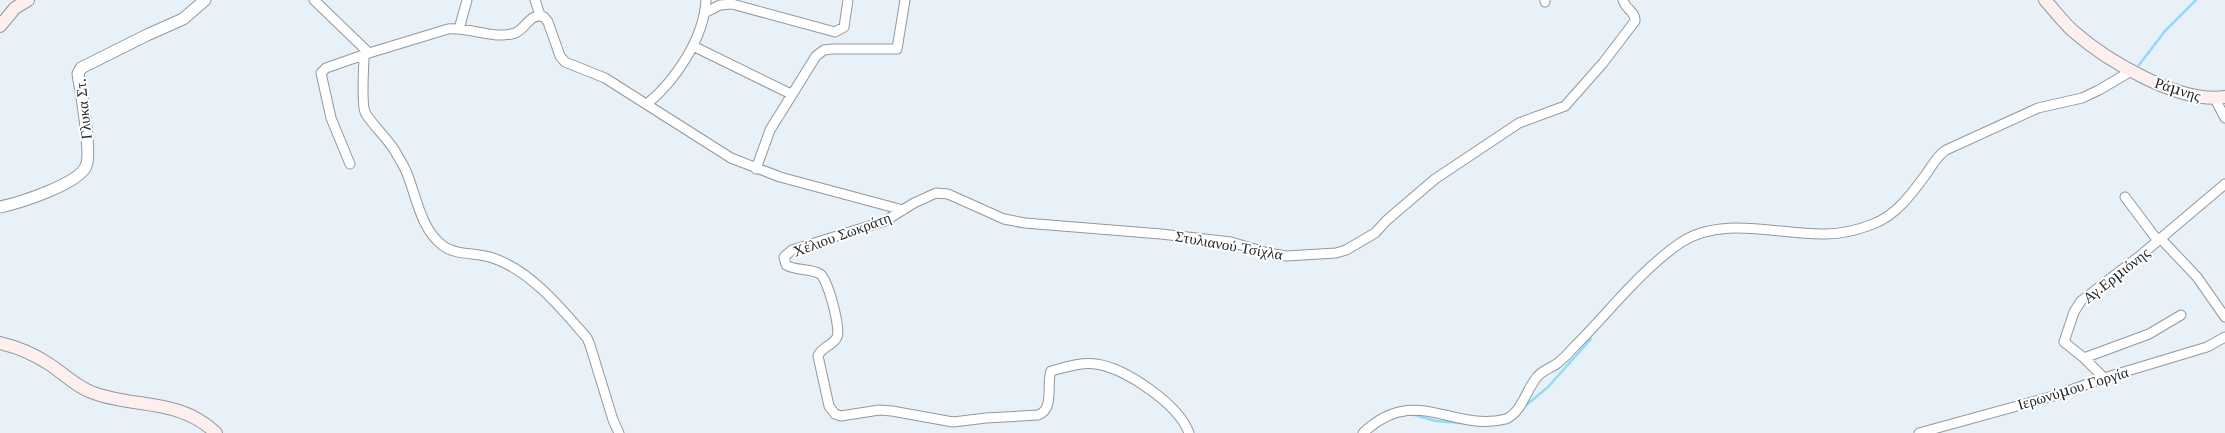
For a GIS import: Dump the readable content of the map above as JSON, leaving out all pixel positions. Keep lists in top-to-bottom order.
{
  "streets": {
    "main road": ["Ράμνης"],
    "street": [
      "Γλυκα Στ.",
      "Χέλιου Σωκράτη",
      "Στυλιανού Τσίχλα",
      "Αγ.Ερμιόνης",
      "Ιερωνύμου Γοργία"
    ]
  },
  "crossings": [
    ["Χέλιου Σωκράτη", "Στυλιανού Τσίχλα"],
    ["Αγ.Ερμιόνης", "Ιερωνύμου Γοργία"]
  ]
}
